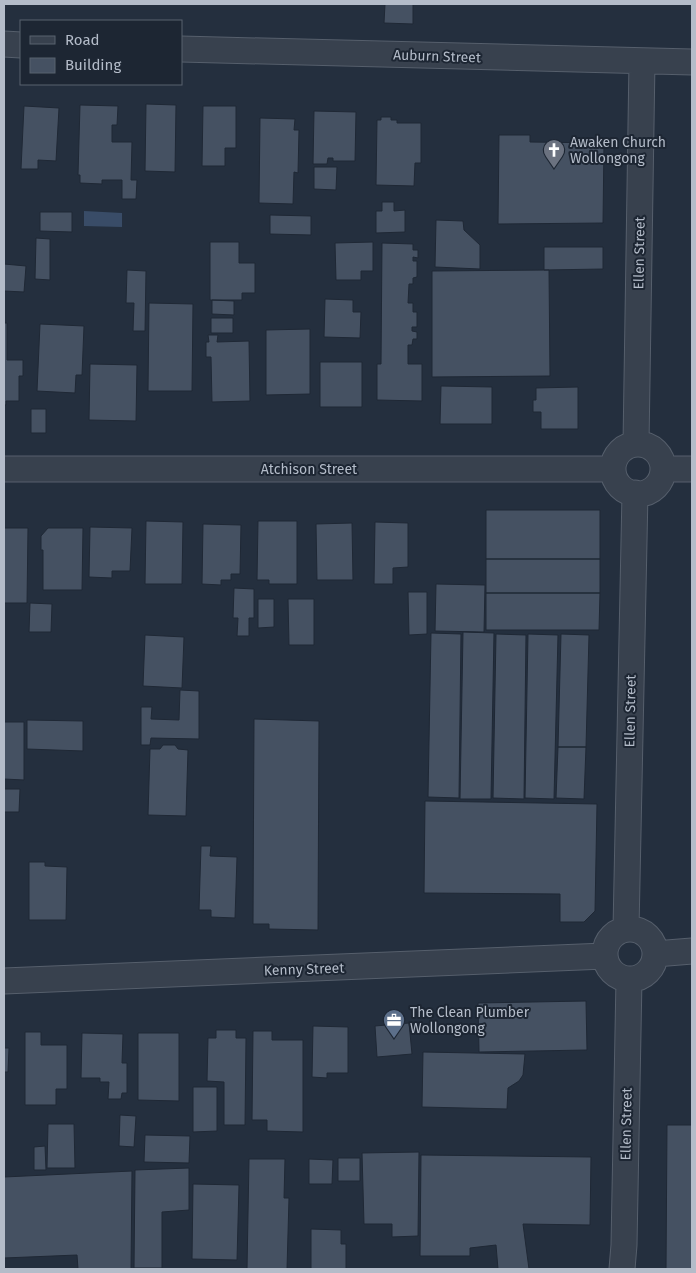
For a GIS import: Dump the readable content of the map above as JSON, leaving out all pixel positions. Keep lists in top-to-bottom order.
{
  "streets": {
    "street": [
      "Auburn Street",
      "Ellen Street",
      "Atchison Street",
      "Kenny Street"
    ]
  },
  "crossings": [
    ["Auburn Street", "Ellen Street"],
    ["Ellen Street", "Atchison Street"],
    ["Ellen Street", "Kenny Street"]
  ],
  "places": {
    "church": ["Awaken Church Wollongong"],
    "office": ["The Clean Plumber Wollongong"]
  },
  "legend": ["Road", "Building"]
}
